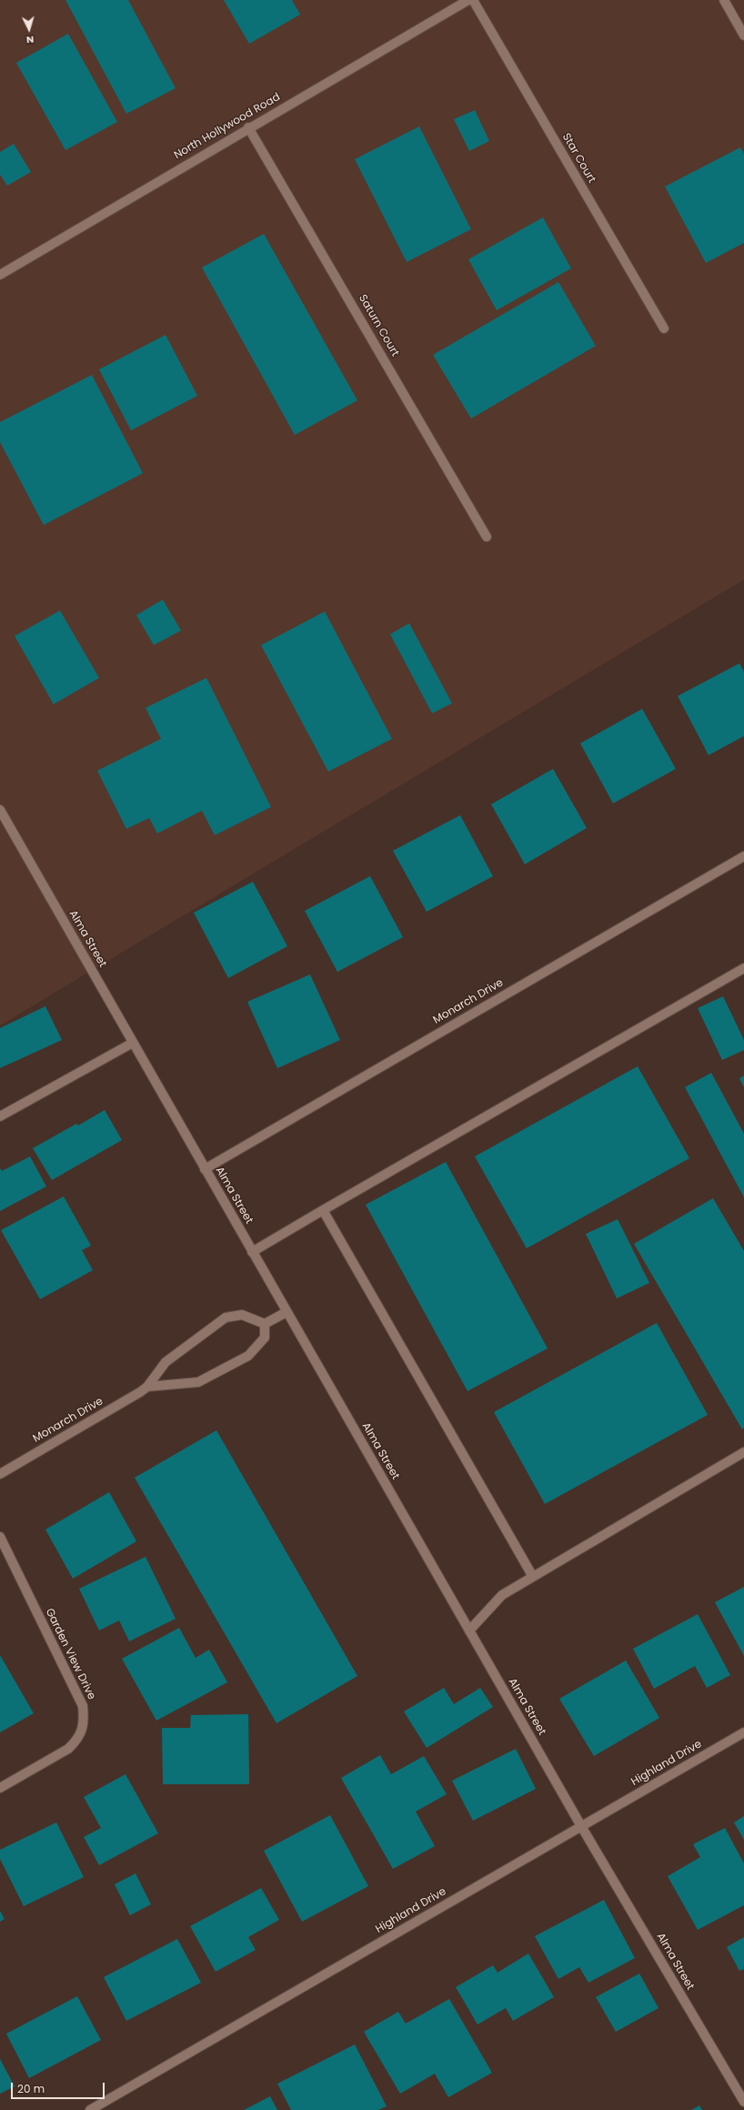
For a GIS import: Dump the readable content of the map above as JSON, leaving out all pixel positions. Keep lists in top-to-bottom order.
{
  "streets": {
    "street": [
      "North Hollywood Road",
      "Star Court",
      "Saturn Court",
      "Alma Street",
      "Monarch Drive",
      "Garden View Drive",
      "Highland Drive"
    ]
  },
  "crossings": [
    ["North Hollywood Road", "Saturn Court"],
    ["Alma Street", "Monarch Drive"],
    ["Alma Street", "Highland Drive"]
  ],
  "scale_bar": "20 m",
  "north": "bottom"
}
